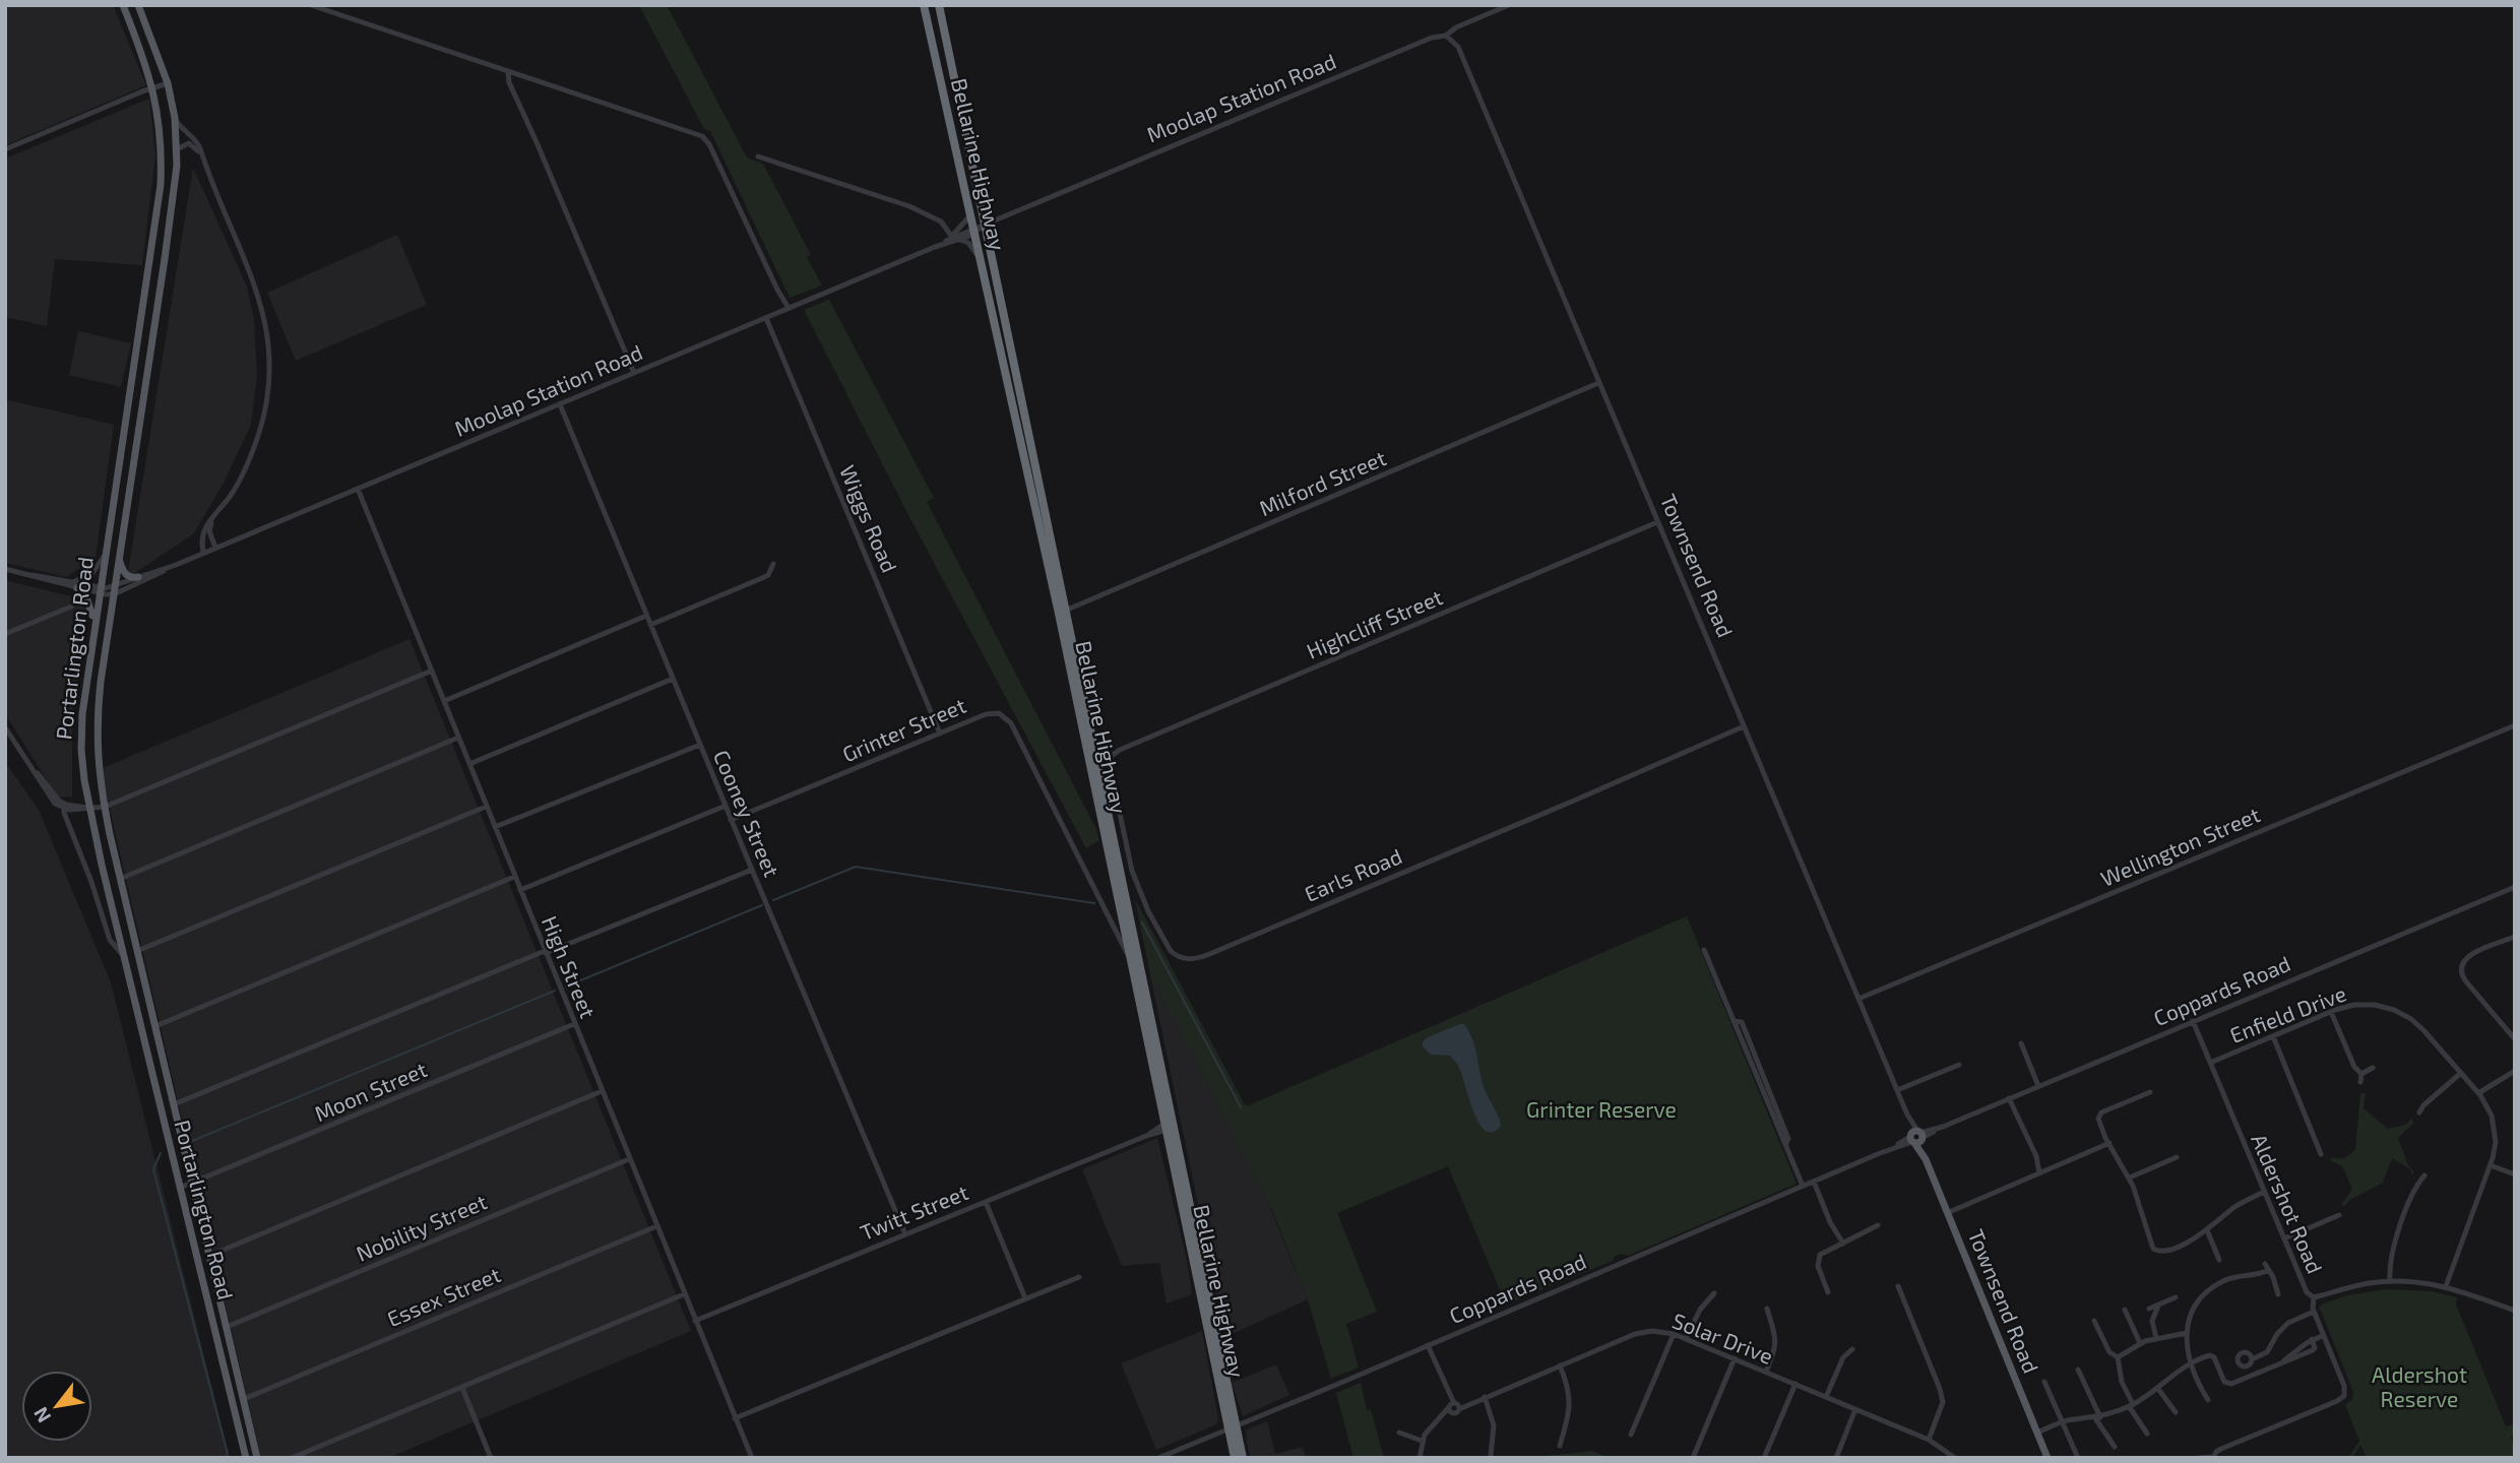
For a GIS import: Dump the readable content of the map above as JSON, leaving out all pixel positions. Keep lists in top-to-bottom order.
{
  "streets": {
    "highway": ["Bellarine Highway"],
    "main road": ["Townsend Road", "Portarlington Road"],
    "street": [
      "Moolap Station Road",
      "Milford Street",
      "Wiggs Road",
      "Highcliff Street",
      "Grinter Street",
      "Cooney Street",
      "Wellington Street",
      "Earls Road",
      "High Street",
      "Coppards Road",
      "Enfield Drive",
      "Moon Street",
      "Aldershot Road",
      "Twitt Street",
      "Nobility Street",
      "Essex Street",
      "Solar Drive"
    ]
  },
  "crossings": [
    ["Moolap Station Road", "Bellarine Highway"],
    ["Moolap Station Road", "Wiggs Road"],
    ["Moolap Station Road", "Townsend Road"],
    ["Moolap Station Road", "Portarlington Road"],
    ["Moolap Station Road", "Cooney Street"],
    ["Moolap Station Road", "High Street"],
    ["Bellarine Highway", "Milford Street"],
    ["Bellarine Highway", "Highcliff Street"],
    ["Bellarine Highway", "Grinter Street"],
    ["Bellarine Highway", "Earls Road"],
    ["Bellarine Highway", "Coppards Road"],
    ["Bellarine Highway", "Twitt Street"],
    ["Milford Street", "Townsend Road"],
    ["Wiggs Road", "Grinter Street"],
    ["Townsend Road", "Highcliff Street"],
    ["Townsend Road", "Wellington Street"],
    ["Townsend Road", "Earls Road"],
    ["Townsend Road", "Coppards Road"],
    ["Highcliff Street", "Earls Road"],
    ["Portarlington Road", "Moon Street"],
    ["Portarlington Road", "Nobility Street"],
    ["Portarlington Road", "Essex Street"],
    ["Grinter Street", "Cooney Street"],
    ["Cooney Street", "Twitt Street"],
    ["High Street", "Moon Street"],
    ["High Street", "Twitt Street"],
    ["High Street", "Nobility Street"],
    ["High Street", "Essex Street"],
    ["Coppards Road", "Aldershot Road"],
    ["Enfield Drive", "Aldershot Road"]
  ],
  "parks": ["Grinter Reserve", "Aldershot Reserve"],
  "north": "bottom left"
}
